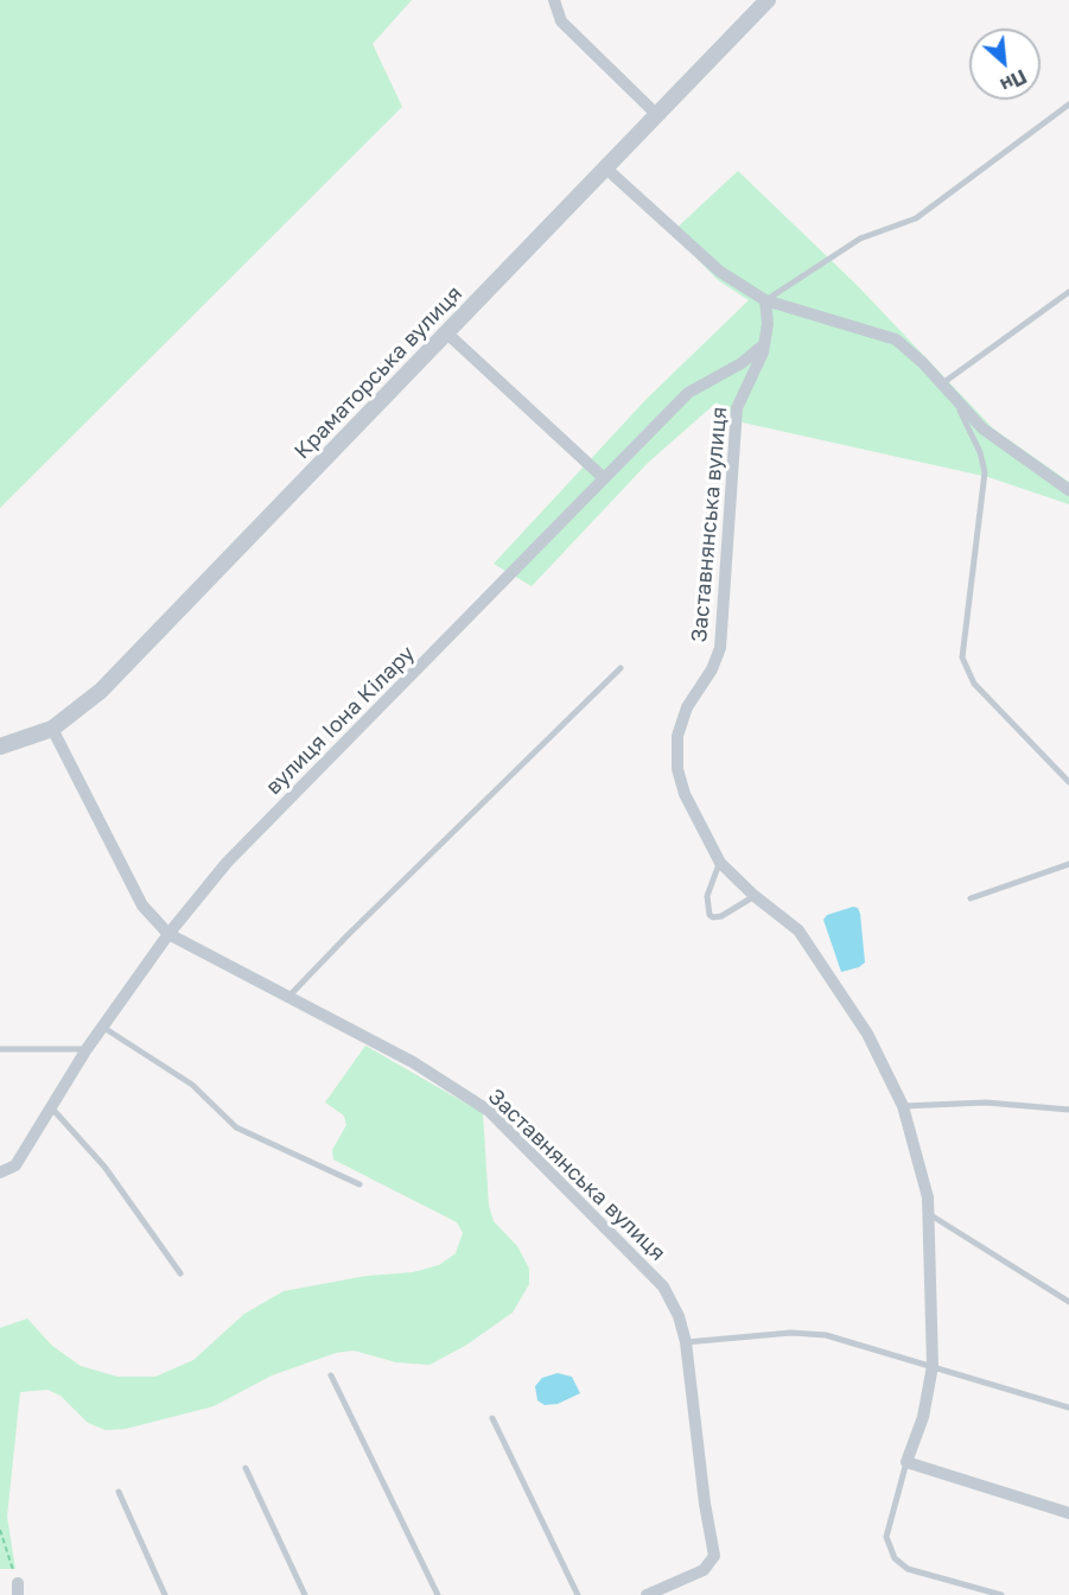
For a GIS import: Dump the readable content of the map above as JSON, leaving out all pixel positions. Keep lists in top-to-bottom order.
{
  "streets": {
    "street": ["Краматорська вулиця", "Заставнянська вулиця", "вулиця Іона Кілару"]
  },
  "crossings": [
    ["Краматорська вулиця", "Заставнянська вулиця"],
    ["Заставнянська вулиця", "вулиця Іона Кілару"]
  ],
  "north": "bottom right"
}
